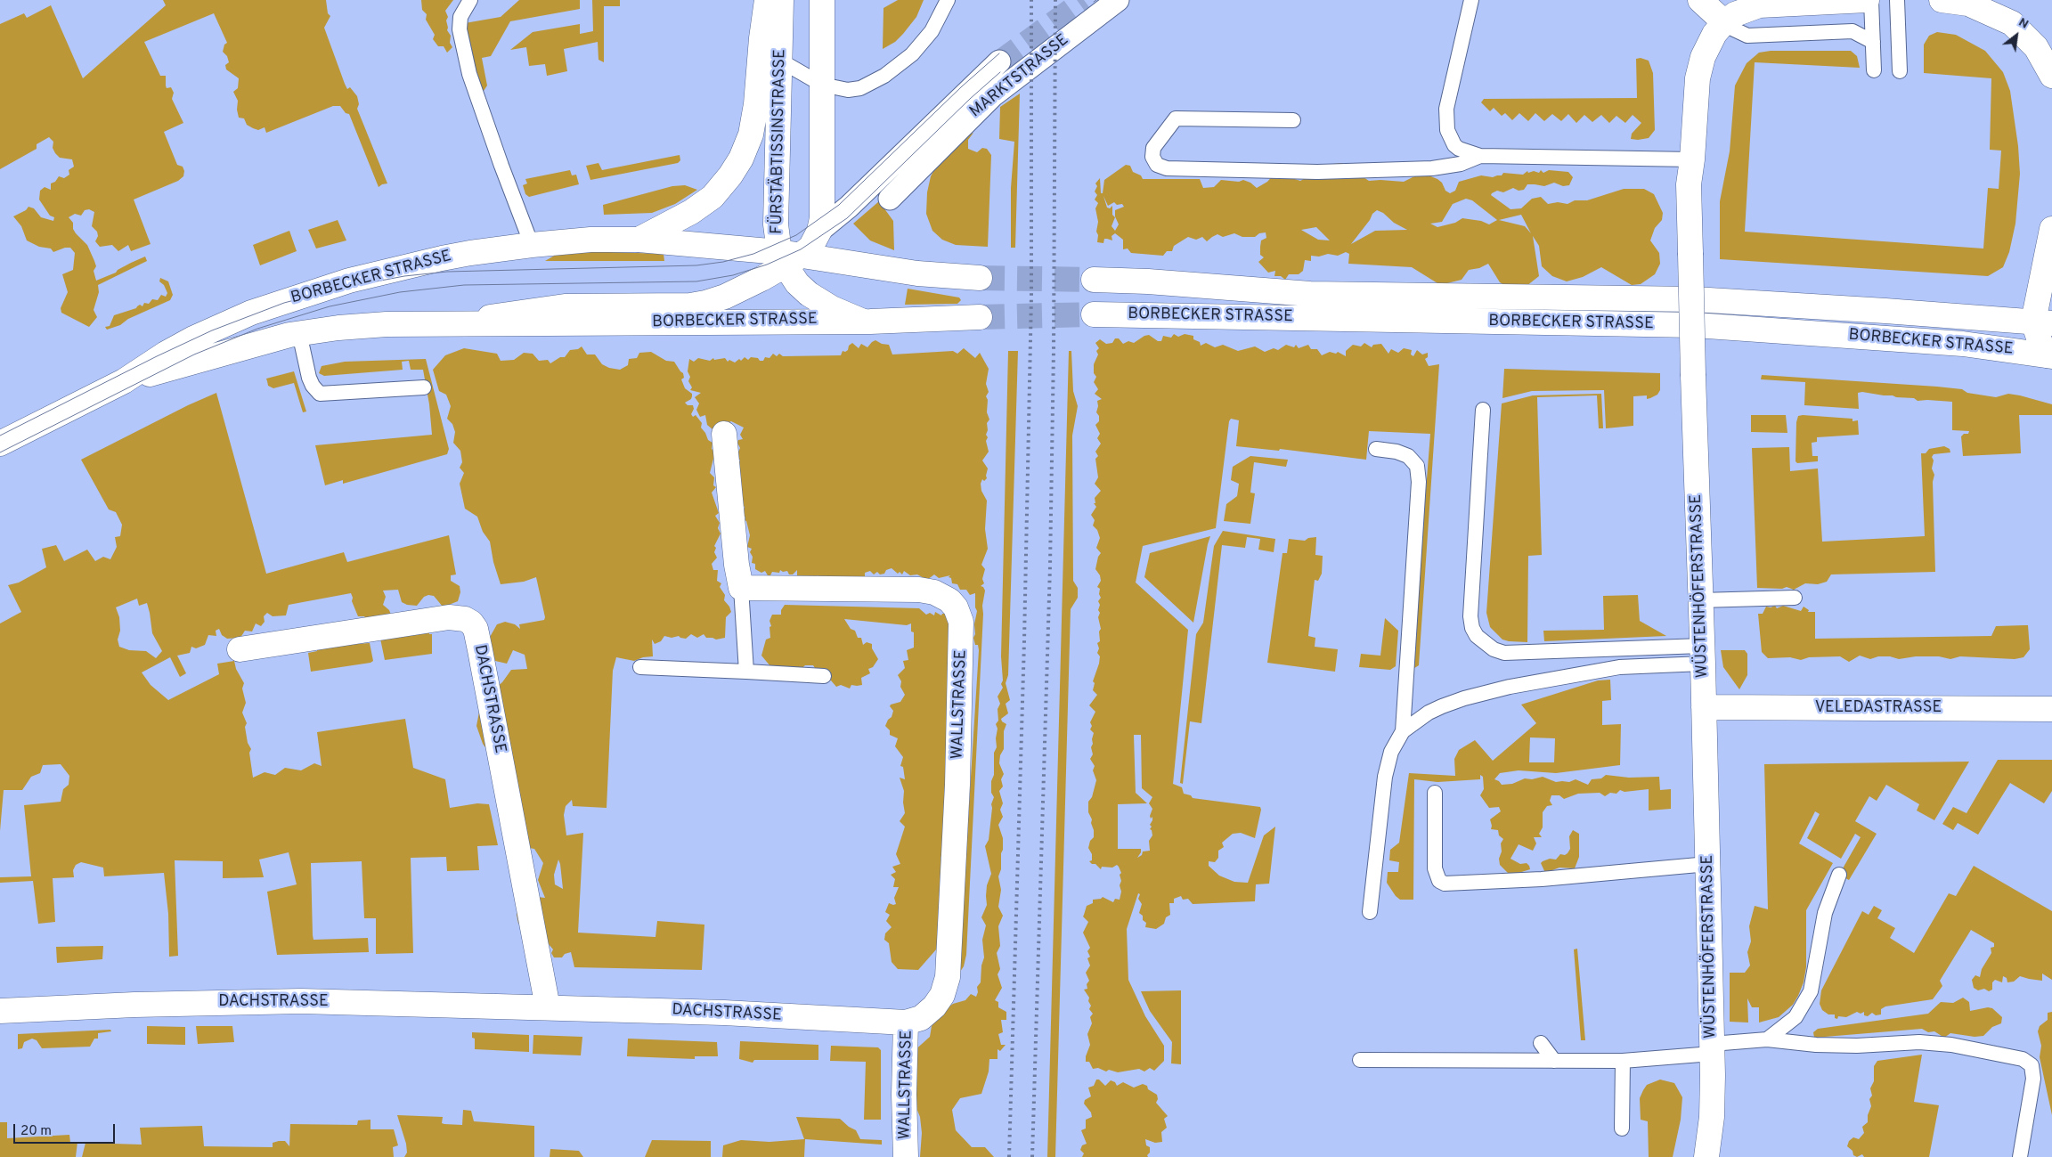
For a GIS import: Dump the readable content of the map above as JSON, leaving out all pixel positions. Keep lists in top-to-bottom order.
{
  "streets": {
    "street": [
      "MARKTSTRASSE",
      "FÜRSTÄBTISSINSTRASSE",
      "BORBECKER STRASSE",
      "WÜSTENHÖFERSTRASSE",
      "DACHSTRASSE",
      "WALLSTRASSE",
      "VELEDASTRASSE"
    ]
  },
  "crossings": [
    ["FÜRSTÄBTISSINSTRASSE", "BORBECKER STRASSE"],
    ["WÜSTENHÖFERSTRASSE", "VELEDASTRASSE"],
    ["DACHSTRASSE", "WALLSTRASSE"]
  ],
  "scale_bar": "20 m",
  "north": "top right"
}
